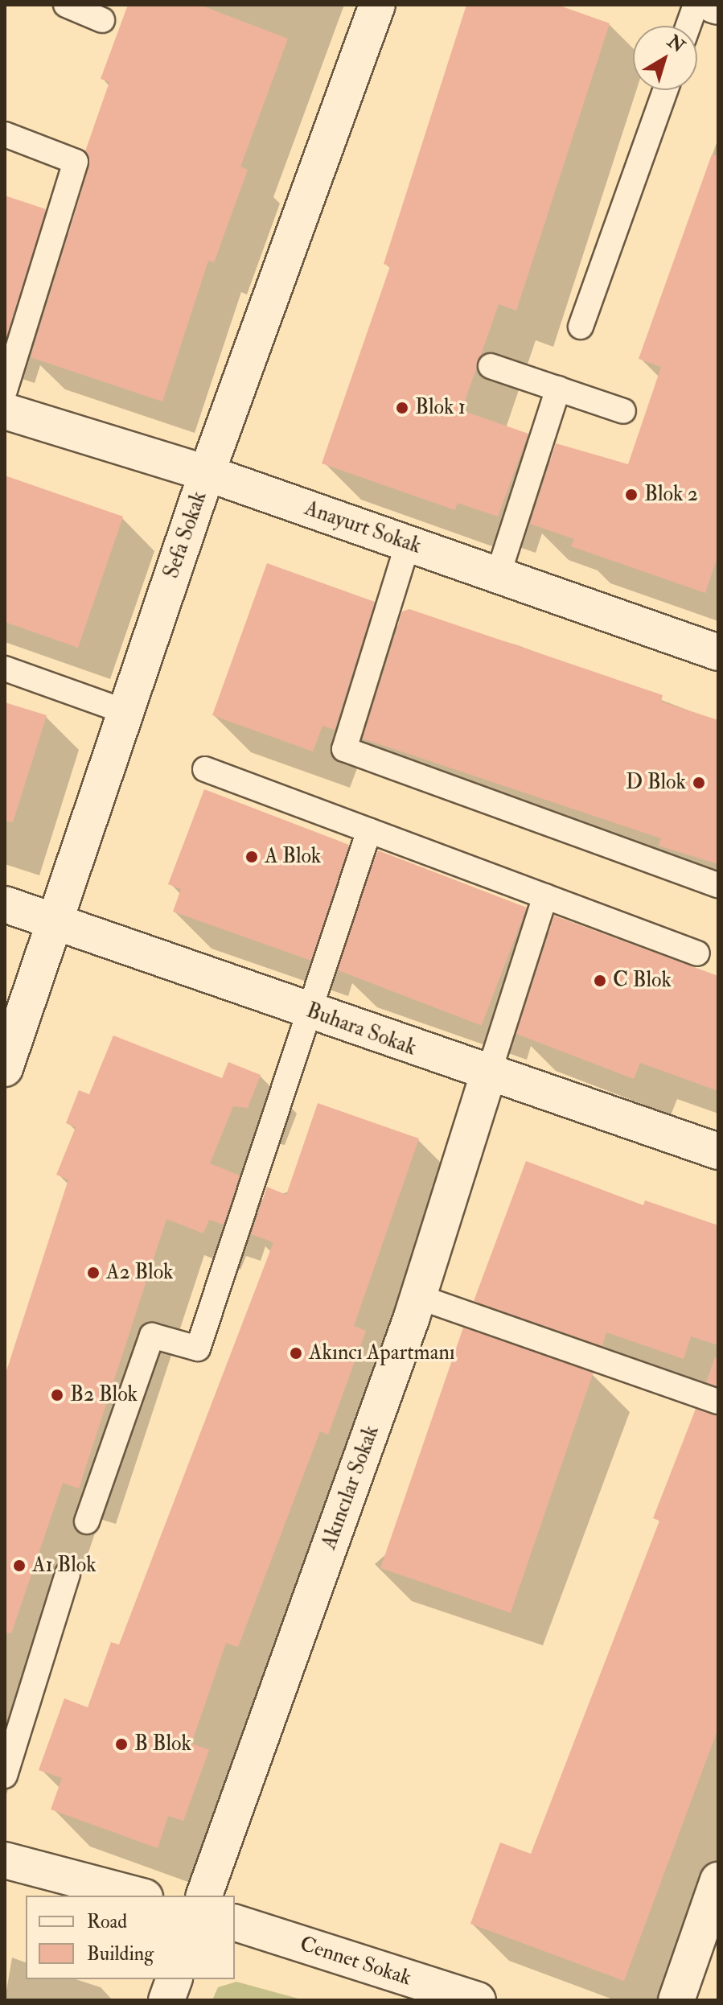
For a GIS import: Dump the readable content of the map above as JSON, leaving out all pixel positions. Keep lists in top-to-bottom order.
{
  "streets": {
    "street": [
      "Anayurt Sokak",
      "Sefa Sokak",
      "Buhara Sokak",
      "Akıncılar Sokak",
      "Cennet Sokak"
    ]
  },
  "crossings": [
    ["Anayurt Sokak", "Sefa Sokak"],
    ["Sefa Sokak", "Buhara Sokak"],
    ["Buhara Sokak", "Akıncılar Sokak"]
  ],
  "places": [
    "Blok 1",
    "Blok 2",
    "D Blok",
    "A Blok",
    "C Blok",
    "A2 Blok",
    "Akıncı Apartmanı",
    "B2 Blok",
    "A1 Blok",
    "B Blok"
  ],
  "legend": ["Road", "Building"],
  "north": "top right"
}
